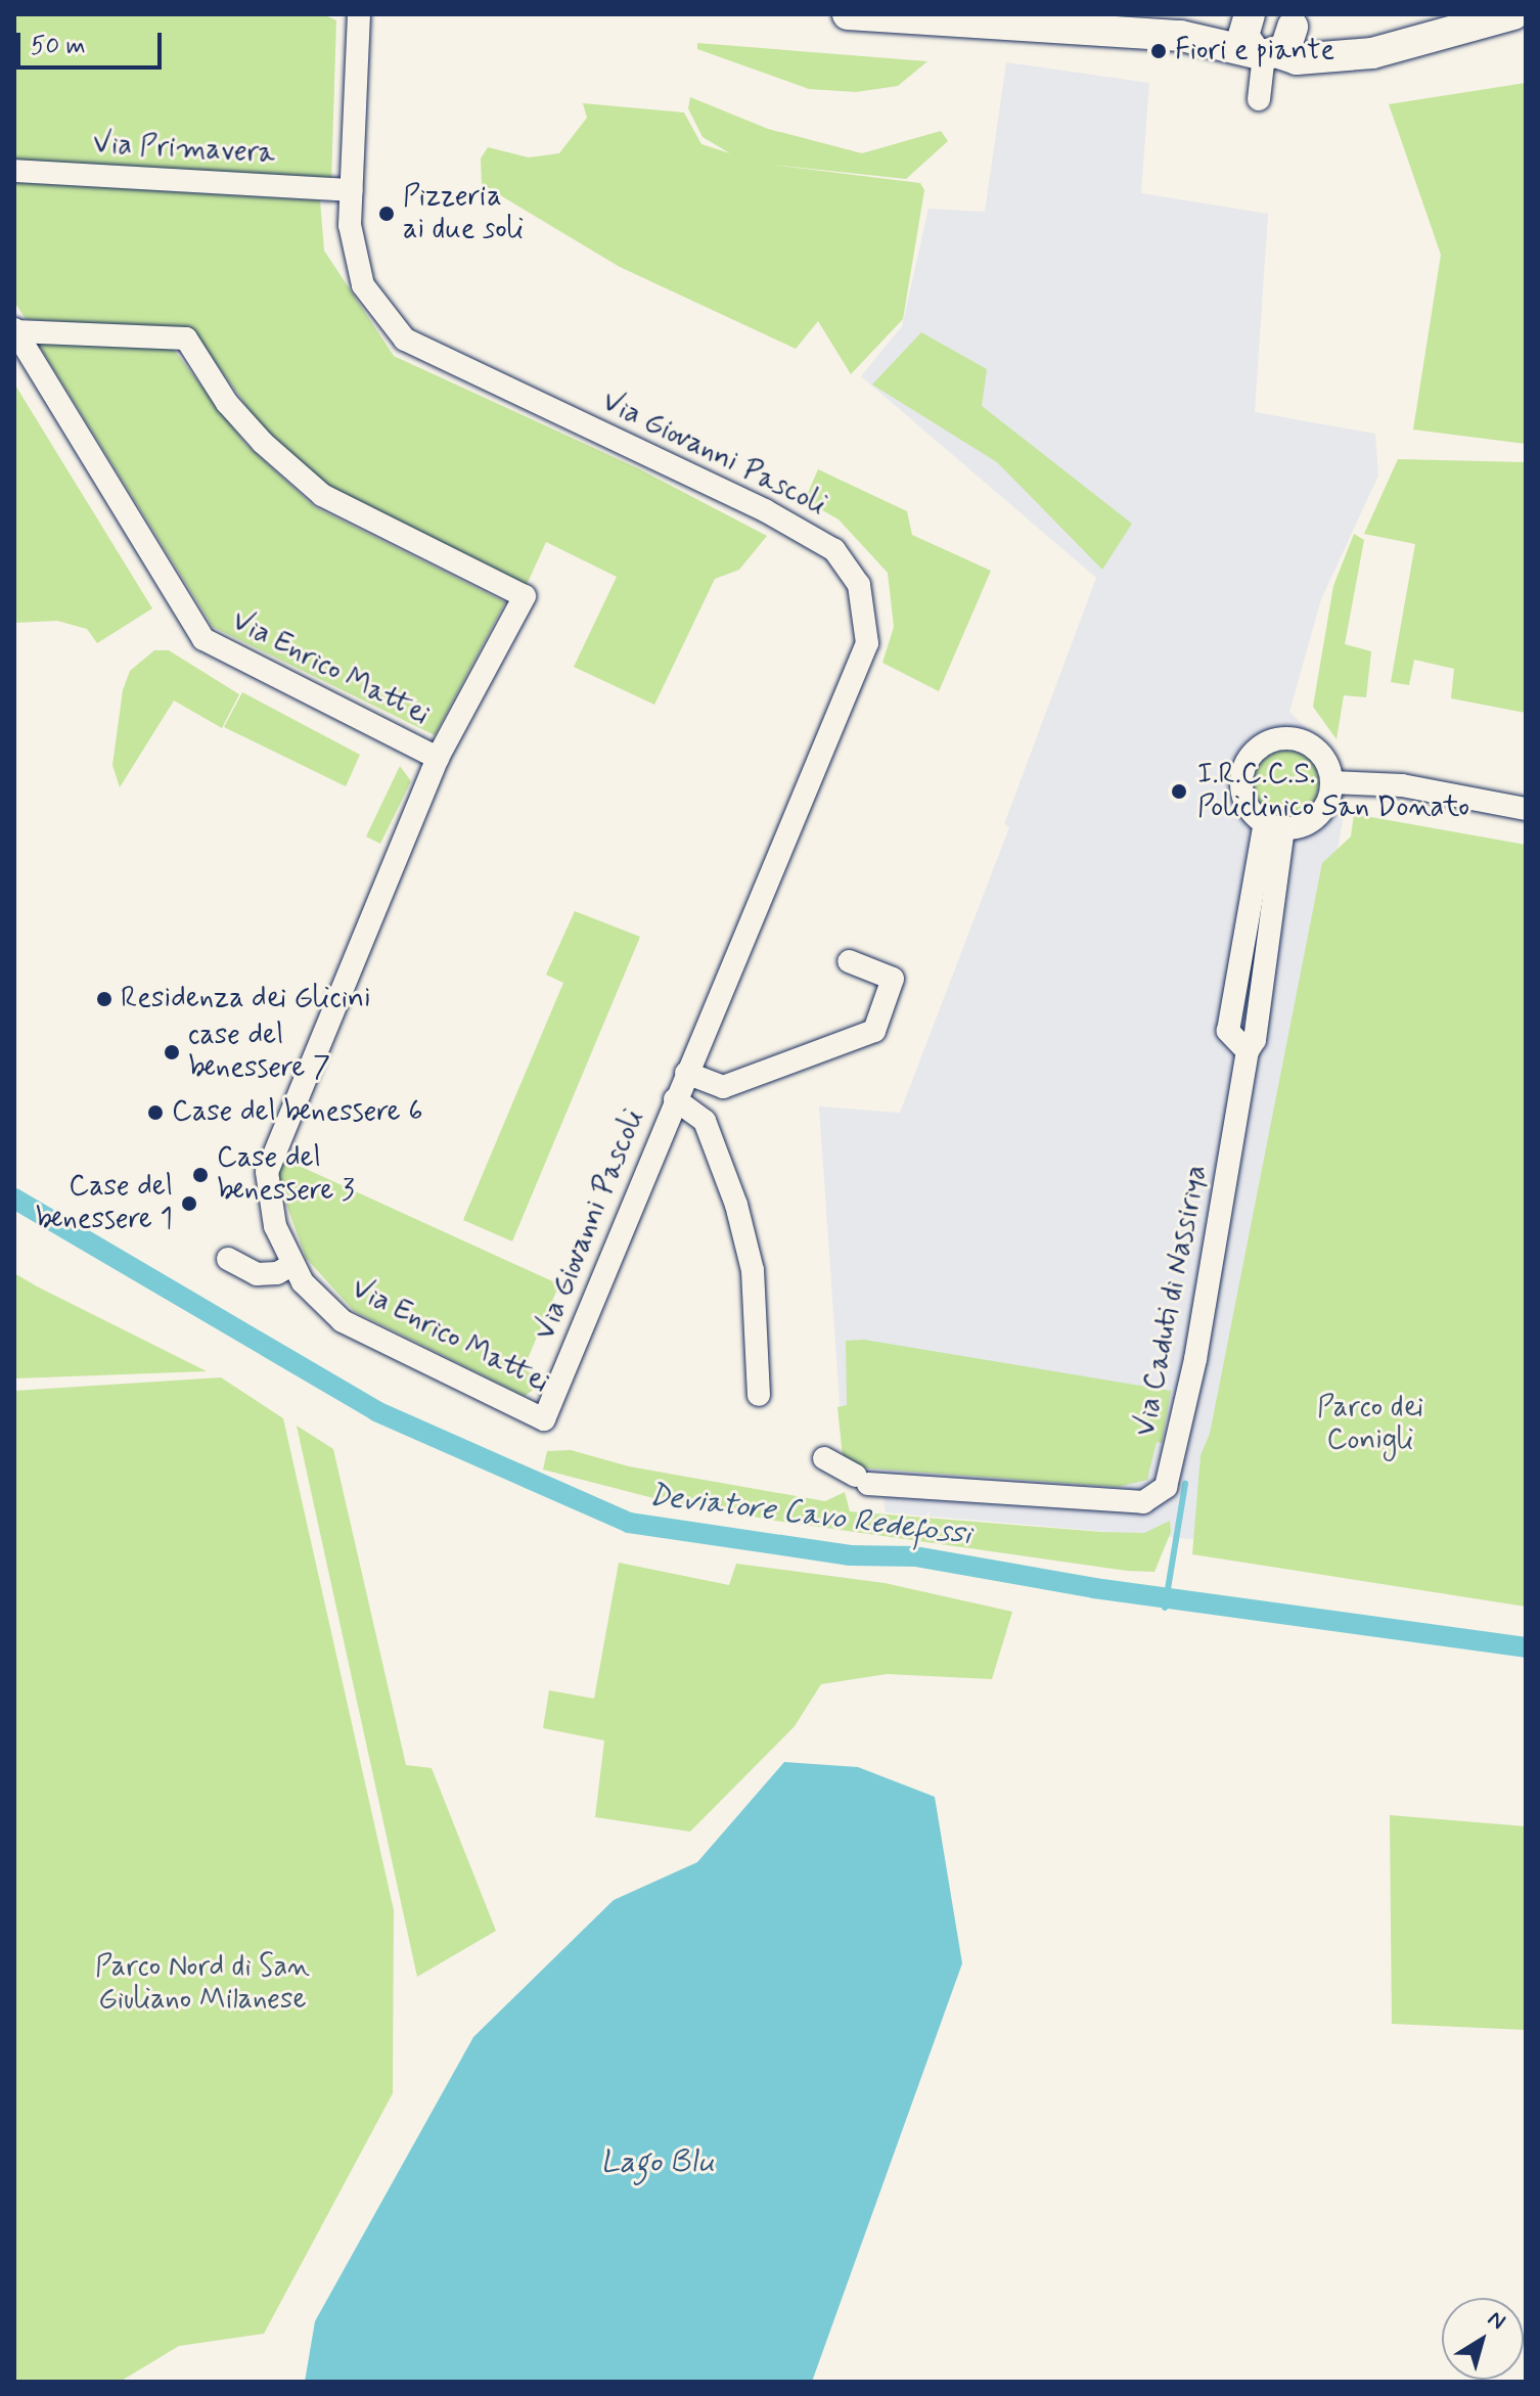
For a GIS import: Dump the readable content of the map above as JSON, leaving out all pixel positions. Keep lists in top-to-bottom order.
{
  "streets": {
    "street": [
      "Via Primavera",
      "Via Giovanni Pascoli",
      "Via Enrico Mattei",
      "Via Caduti di Nassiriya"
    ]
  },
  "crossings": [
    ["Via Primavera", "Via Giovanni Pascoli"],
    ["Via Giovanni Pascoli", "Via Enrico Mattei"]
  ],
  "water": ["Deviatore Cavo Redefossi", "Lago Blu"],
  "parks": ["Parco dei Conigli", "Parco Nord di San Giuliano Milanese"],
  "places": [
    "Fiori e piante",
    "Pizzeria ai due soli",
    "I.R.C.C.S. Policlinico San Donato",
    "Residenza dei Glicini",
    "case del benessere 7",
    "Case del benessere 6",
    "Case del benessere 3",
    "Case del benessere 1"
  ],
  "scale_bar": "50 m",
  "north": "top right"
}
